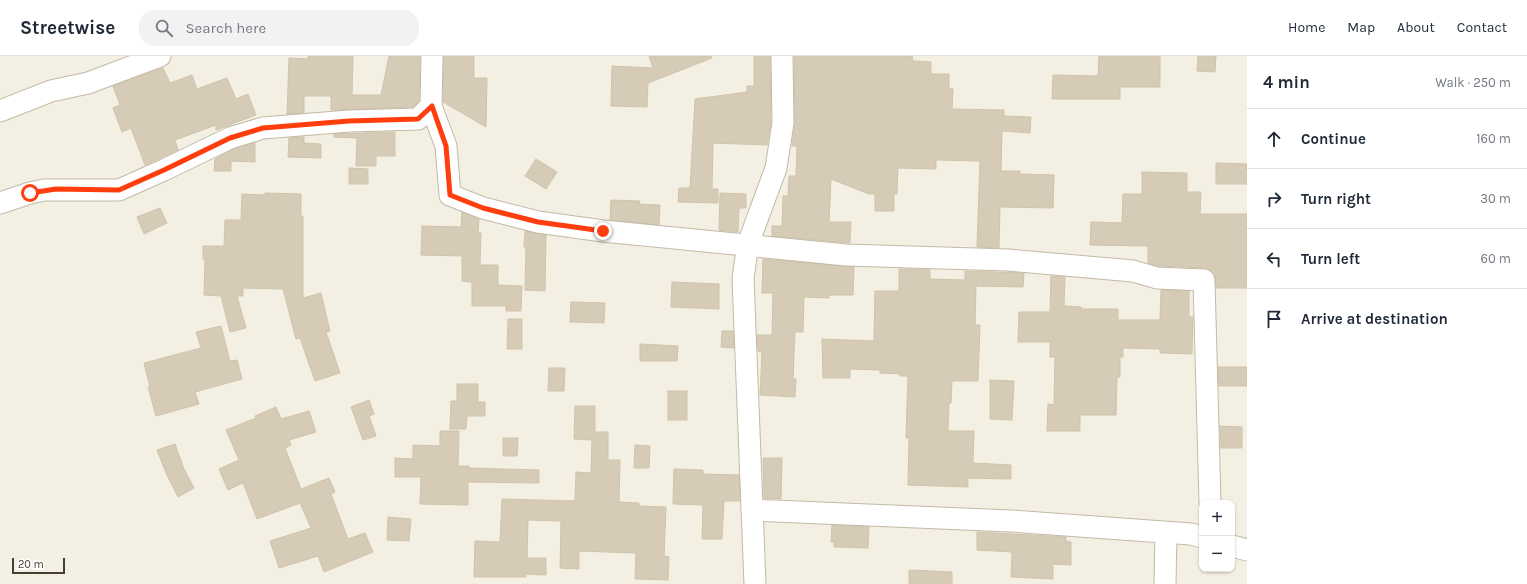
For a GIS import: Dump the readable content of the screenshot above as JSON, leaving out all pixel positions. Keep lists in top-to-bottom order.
{
  "scale_bar": "20 m",
  "page": {
    "header": "Streetwise",
    "search": "Search here",
    "nav": [
      "Home",
      "Map",
      "About",
      "Contact"
    ],
    "heading": ["4 min", "Walk · 250 m"],
    "list": [
      ["Continue", "160 m"],
      ["Turn right", "30 m"],
      ["Turn left", "60 m"],
      "Arrive at destination"
    ],
    "map_buttons": ["+", "−"],
    "scale": "20 m"
  }
}
